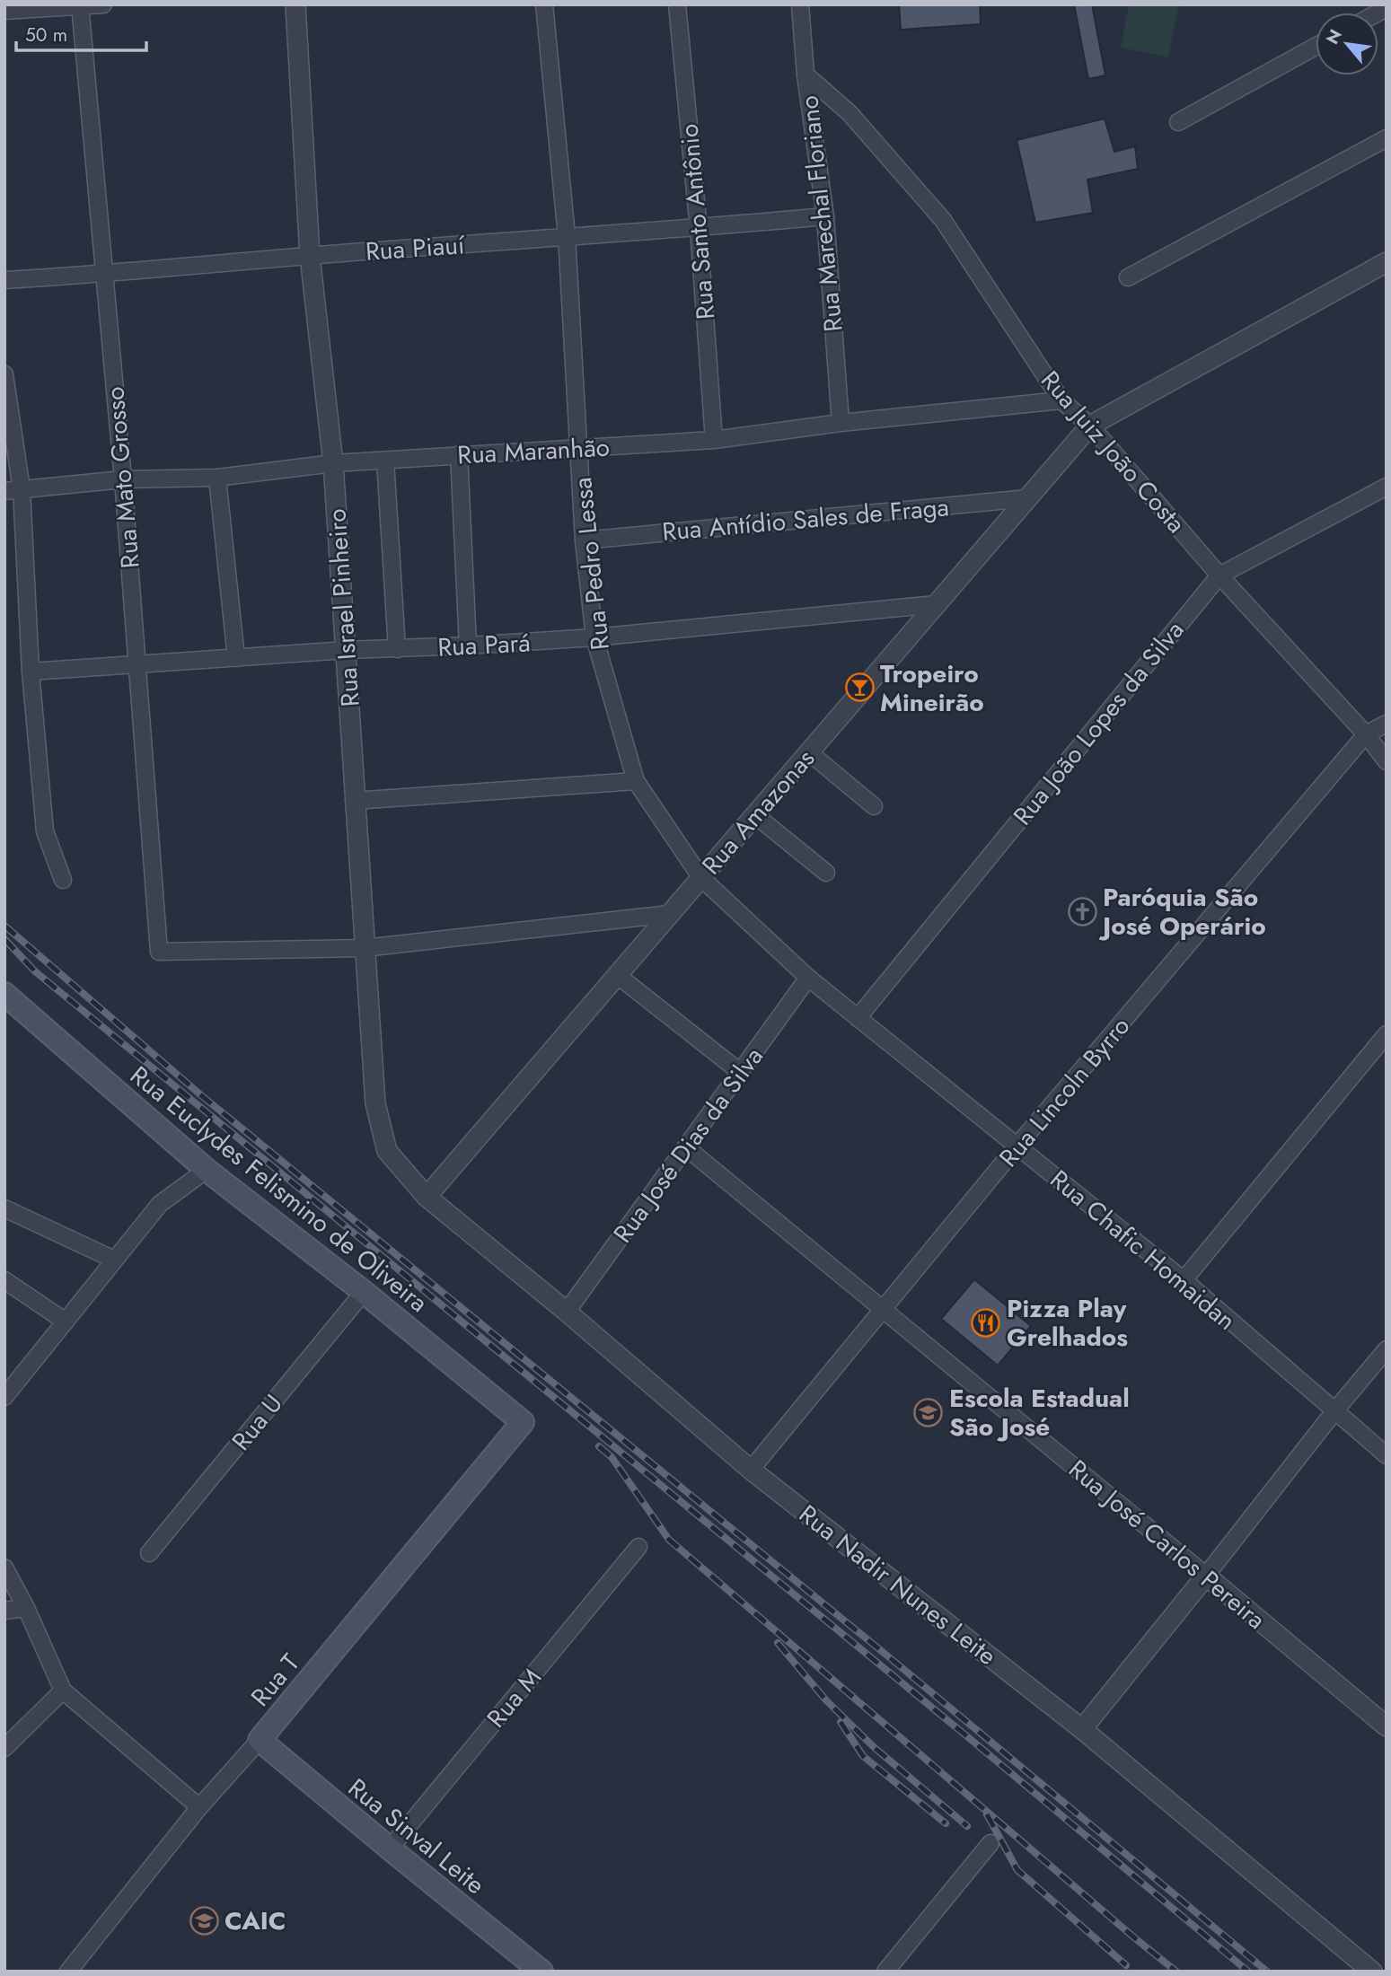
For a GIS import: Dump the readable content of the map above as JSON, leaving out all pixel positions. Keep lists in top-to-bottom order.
{
  "streets": {
    "main road": ["Rua Euclydes Felismino de Oliveira", "Rua T", "Rua Sinval Leite"],
    "street": [
      "Rua Marechal Floriano",
      "Rua Santo Antônio",
      "Rua Piauí",
      "Rua Maranhão",
      "Rua Juiz João Costa",
      "Rua Mato Grosso",
      "Rua Antídio Sales de Fraga",
      "Rua Pedro Lessa",
      "Rua Israel Pinheiro",
      "Rua Pará",
      "Rua João Lopes da Silva",
      "Rua Amazonas",
      "Rua Lincoln Byrro",
      "Rua José Dias da Silva",
      "Rua Chafic Homaidan",
      "Rua U",
      "Rua José Carlos Pereira",
      "Rua Nadir Nunes Leite",
      "Rua M"
    ]
  },
  "crossings": [
    ["Rua Marechal Floriano", "Rua Piauí"],
    ["Rua Marechal Floriano", "Rua Maranhão"],
    ["Rua Marechal Floriano", "Rua Juiz João Costa"],
    ["Rua Santo Antônio", "Rua Piauí"],
    ["Rua Santo Antônio", "Rua Maranhão"],
    ["Rua Piauí", "Rua Mato Grosso"],
    ["Rua Piauí", "Rua Pedro Lessa"],
    ["Rua Piauí", "Rua Israel Pinheiro"],
    ["Rua Maranhão", "Rua Juiz João Costa"],
    ["Rua Maranhão", "Rua Mato Grosso"],
    ["Rua Maranhão", "Rua Pedro Lessa"],
    ["Rua Maranhão", "Rua Israel Pinheiro"],
    ["Rua Juiz João Costa", "Rua João Lopes da Silva"],
    ["Rua Juiz João Costa", "Rua Amazonas"],
    ["Rua Juiz João Costa", "Rua Lincoln Byrro"],
    ["Rua Mato Grosso", "Rua Israel Pinheiro"],
    ["Rua Mato Grosso", "Rua Pará"],
    ["Rua Antídio Sales de Fraga", "Rua Pedro Lessa"],
    ["Rua Antídio Sales de Fraga", "Rua Amazonas"],
    ["Rua Pedro Lessa", "Rua Pará"],
    ["Rua Pedro Lessa", "Rua Amazonas"],
    ["Rua Pedro Lessa", "Rua José Dias da Silva"],
    ["Rua Pedro Lessa", "Rua Chafic Homaidan"],
    ["Rua Israel Pinheiro", "Rua Pará"],
    ["Rua Israel Pinheiro", "Rua Amazonas"],
    ["Rua Israel Pinheiro", "Rua Nadir Nunes Leite"],
    ["Rua Pará", "Rua Amazonas"],
    ["Rua João Lopes da Silva", "Rua Chafic Homaidan"],
    ["Rua Amazonas", "Rua Nadir Nunes Leite"],
    ["Rua Lincoln Byrro", "Rua Chafic Homaidan"],
    ["Rua Lincoln Byrro", "Rua José Carlos Pereira"],
    ["Rua Lincoln Byrro", "Rua Nadir Nunes Leite"],
    ["Rua José Dias da Silva", "Rua Chafic Homaidan"],
    ["Rua José Dias da Silva", "Rua José Carlos Pereira"],
    ["Rua José Dias da Silva", "Rua Nadir Nunes Leite"],
    ["Rua Euclydes Felismino de Oliveira", "Rua U"],
    ["Rua Euclydes Felismino de Oliveira", "Rua T"],
    ["Rua T", "Rua Sinval Leite"],
    ["Rua M", "Rua Sinval Leite"]
  ],
  "places": {
    "bar": ["Tropeiro Mineirão"],
    "church": ["Paróquia São José Operário"],
    "restaurant": ["Pizza Play Grelhados"],
    "school or university": ["Escola Estadual São José", "CAIC"]
  },
  "scale_bar": "50 m",
  "north": "top left"
}
